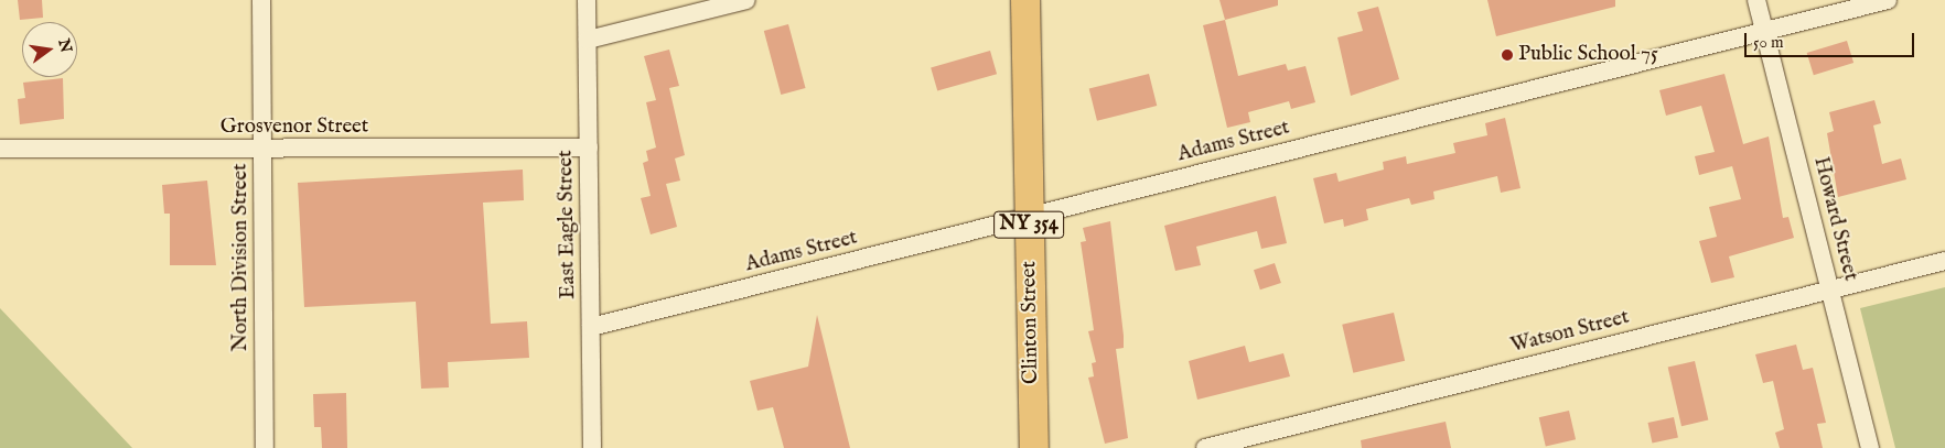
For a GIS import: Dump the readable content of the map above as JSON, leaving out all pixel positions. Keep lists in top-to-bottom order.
{
  "streets": {
    "main road": ["NY 354", "Clinton Street"],
    "street": [
      "Grosvenor Street",
      "Adams Street",
      "Howard Street",
      "East Eagle Street",
      "North Division Street",
      "Watson Street"
    ]
  },
  "crossings": [
    ["Grosvenor Street", "East Eagle Street"],
    ["Grosvenor Street", "North Division Street"],
    ["Adams Street", "Howard Street"],
    ["Adams Street", "East Eagle Street"],
    ["Adams Street", "Clinton Street"],
    ["Howard Street", "Watson Street"]
  ],
  "places": ["Public School 75"],
  "scale_bar": "50 m",
  "north": "right"
}
